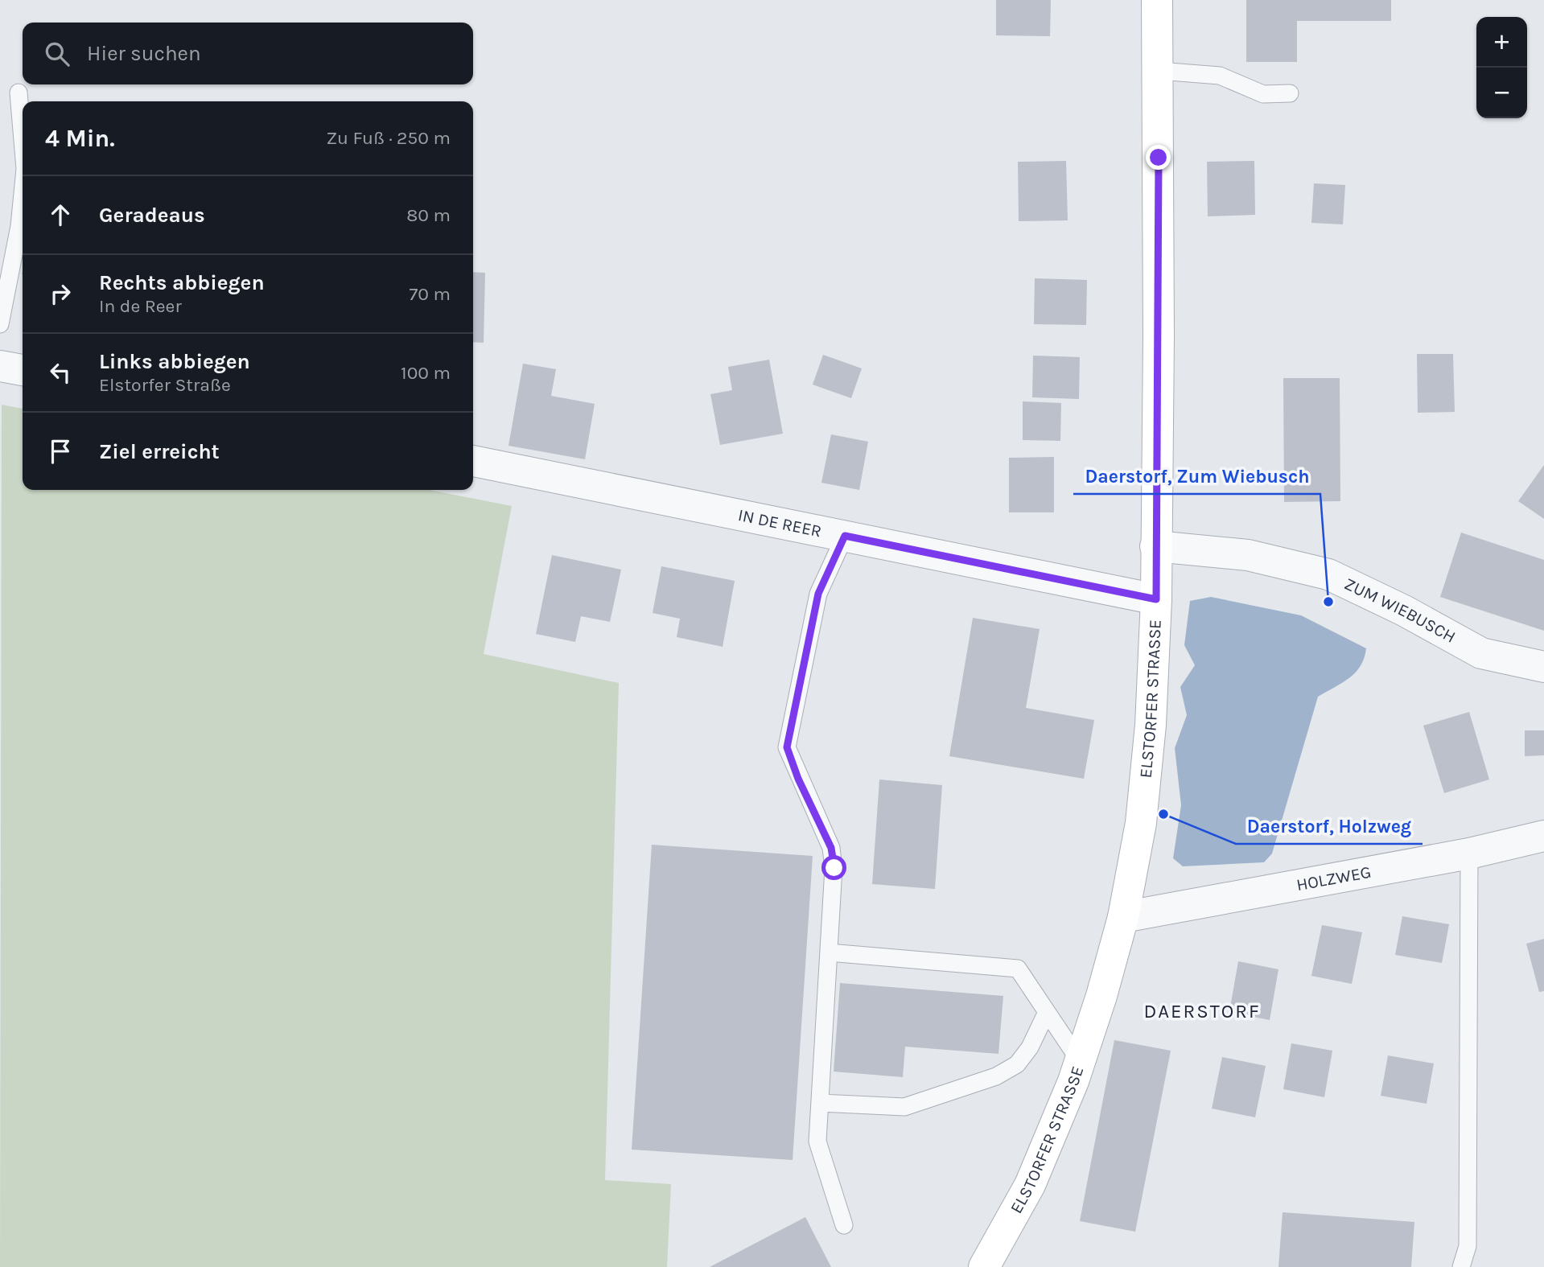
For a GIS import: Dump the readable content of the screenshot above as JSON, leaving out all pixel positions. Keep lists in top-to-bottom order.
{
  "streets": {
    "main road": ["ELSTORFER STRASSE"],
    "street": ["IN DE REER", "ZUM WIEBUSCH", "HOLZWEG"]
  },
  "crossings": [
    ["IN DE REER", "ELSTORFER STRASSE"],
    ["ZUM WIEBUSCH", "ELSTORFER STRASSE"],
    ["ELSTORFER STRASSE", "HOLZWEG"]
  ],
  "districts": ["DAERSTORF"],
  "places": ["Daerstorf, Zum Wiebusch", "Daerstorf, Holzweg"],
  "page": {
    "map_buttons": ["+", "−"],
    "search": "Hier suchen",
    "heading": ["4 Min.", "Zu Fuß · 250 m"],
    "list": [
      ["Geradeaus", "80 m"],
      ["Rechts abbiegen", "In de Reer", "70 m"],
      ["Links abbiegen", "Elstorfer Straße", "100 m"],
      "Ziel erreicht"
    ]
  }
}
